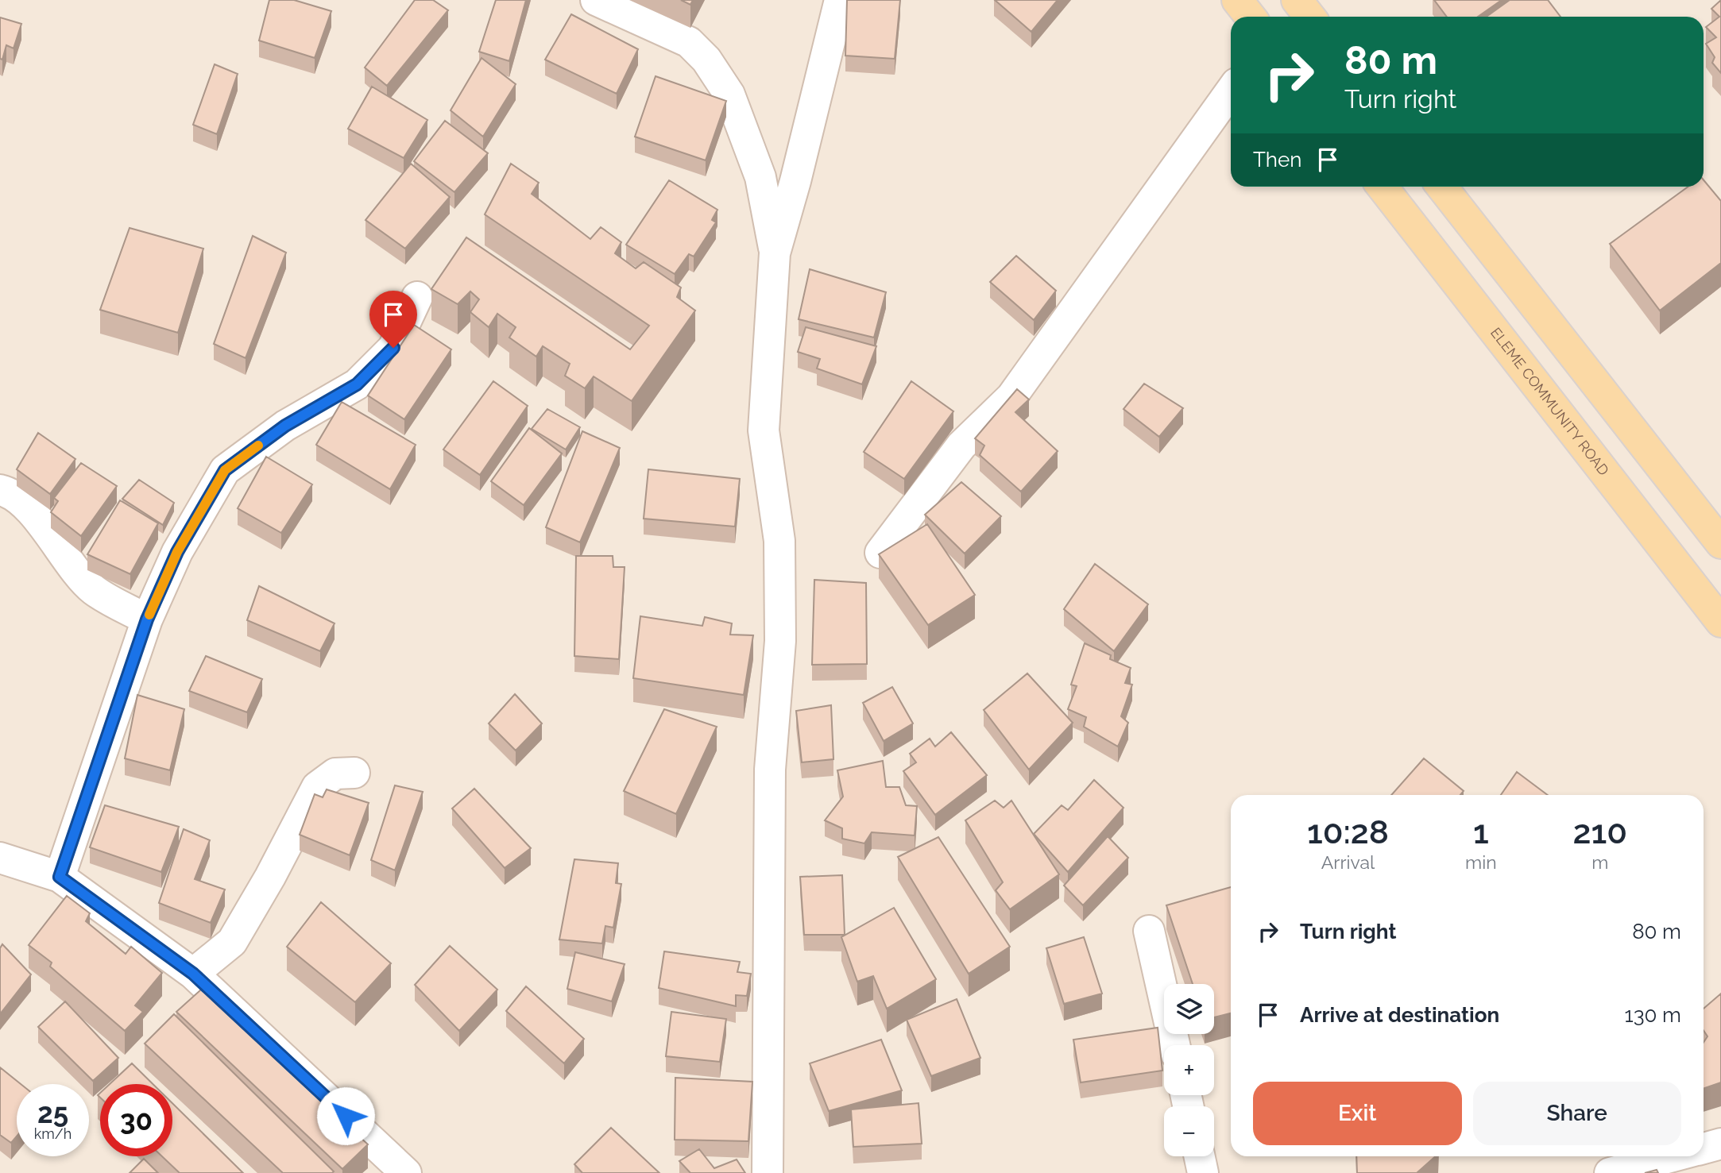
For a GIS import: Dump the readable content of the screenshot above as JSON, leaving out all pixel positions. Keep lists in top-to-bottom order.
{
  "streets": {
    "main road": ["ELEME COMMUNITY ROAD"]
  },
  "page": {
    "turn": ["80 m", "Turn right"],
    "then": "Then",
    "eta": [
      "10:28",
      "Arrival",
      "1",
      "min",
      "210",
      "m"
    ],
    "list": [
      {
        "name": "Turn right",
        "value": "80 m"
      },
      {
        "name": "Arrive at destination",
        "value": "130 m"
      }
    ],
    "map_buttons": ["+", "−"],
    "buttons": ["Exit", "Share"],
    "speed": "25 km/h",
    "limit": "30"
  }
}
